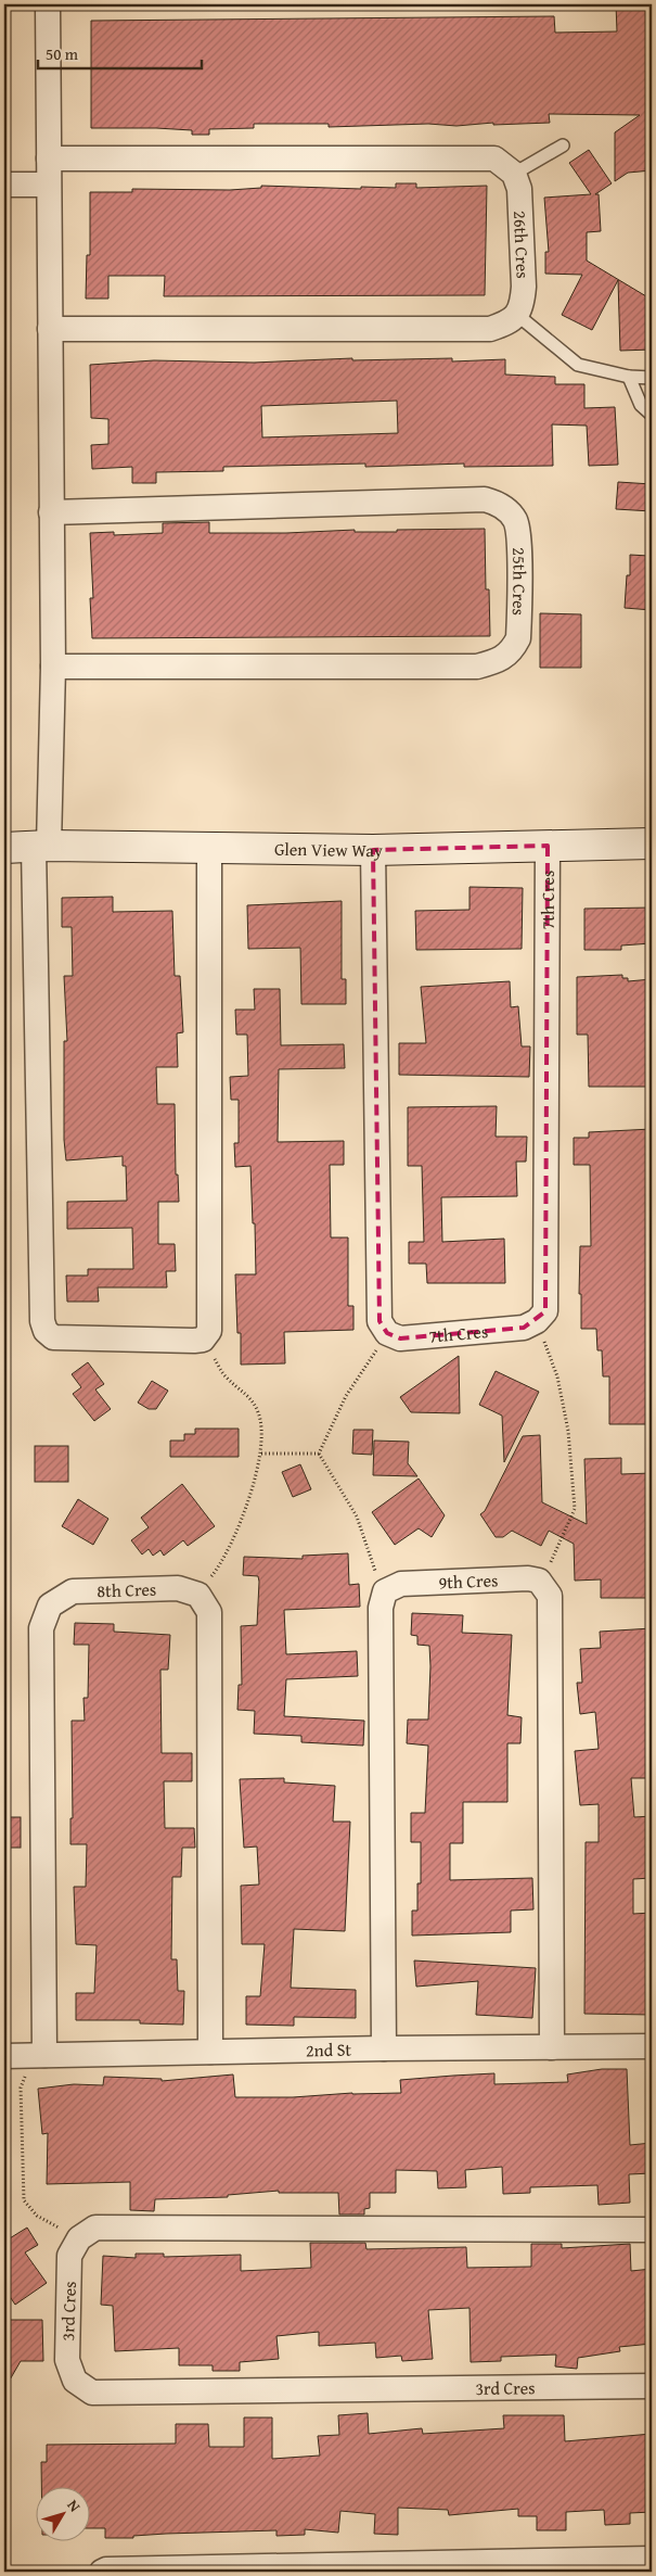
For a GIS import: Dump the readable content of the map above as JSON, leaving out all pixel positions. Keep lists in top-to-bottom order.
{
  "streets": {
    "street": [
      "26th Cres",
      "25th Cres",
      "Glen View Way",
      "7th Cres",
      "9th Cres",
      "8th Cres",
      "2nd St",
      "3rd Cres"
    ]
  },
  "crossings": [
    ["Glen View Way", "7th Cres"],
    ["8th Cres", "2nd St"]
  ],
  "scale_bar": "50 m",
  "north": "top right"
}
